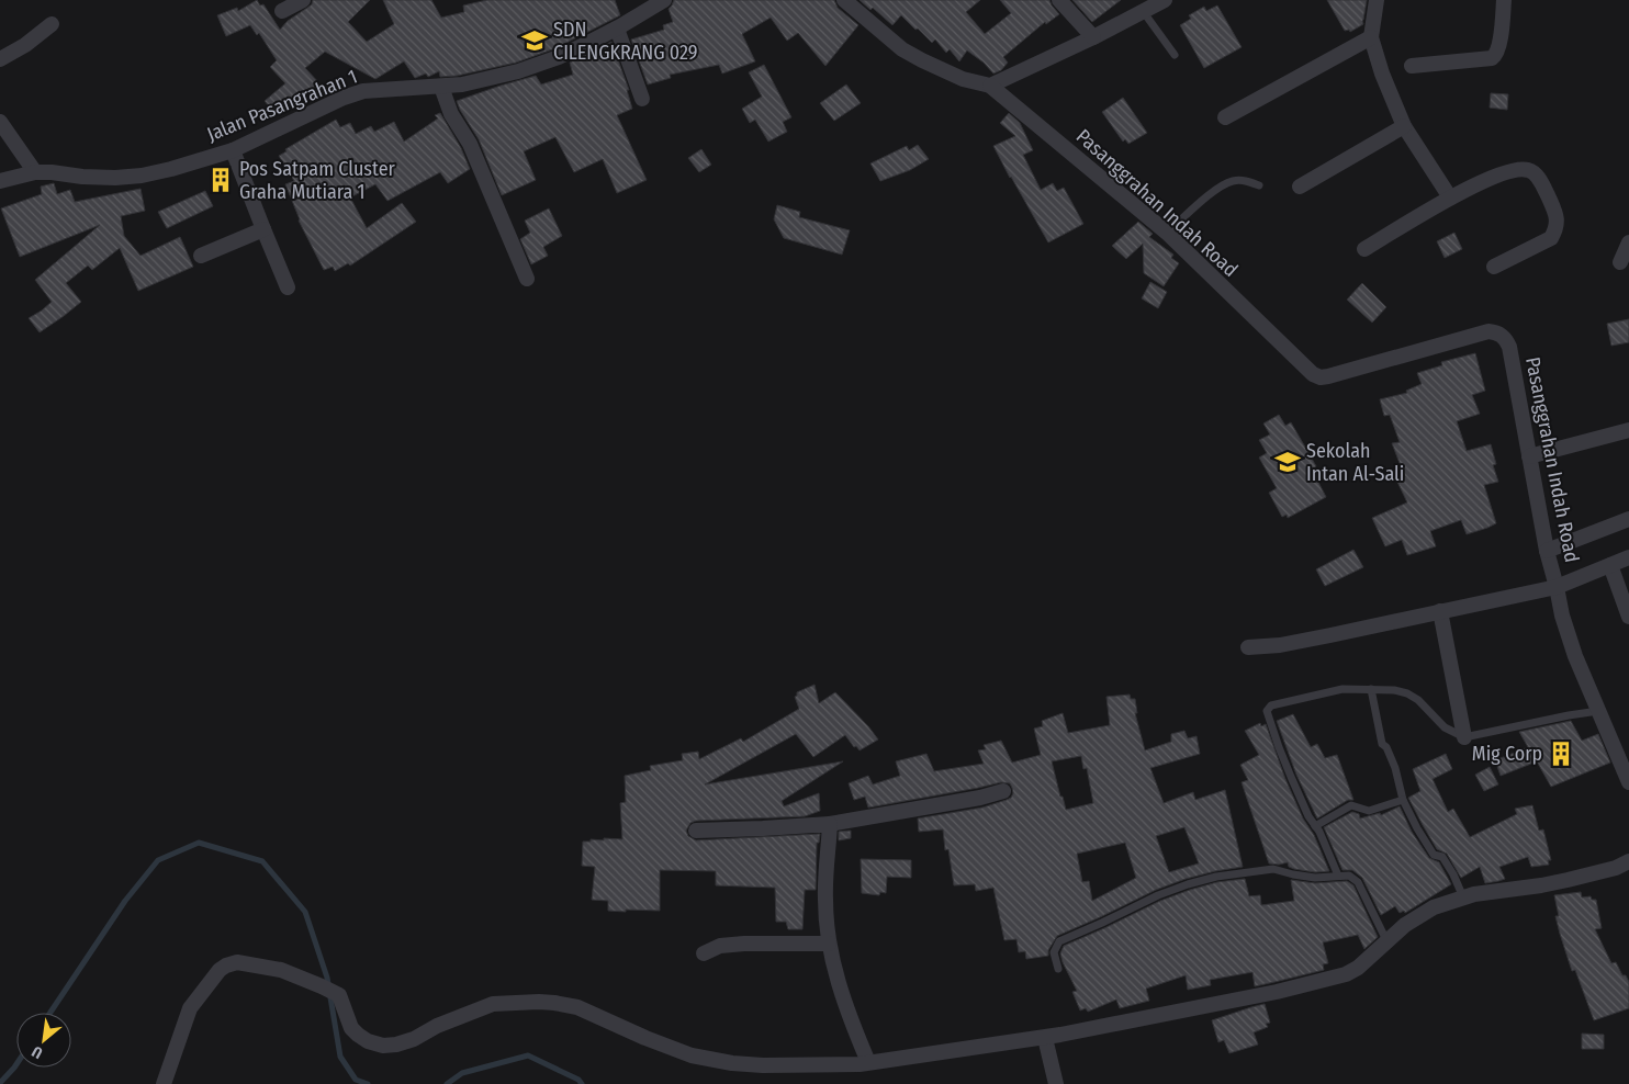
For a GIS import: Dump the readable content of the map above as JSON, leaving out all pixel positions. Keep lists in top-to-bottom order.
{
  "streets": {
    "street": ["Jalan Pasangrahan 1", "Pasanggrahan Indah Road"]
  },
  "places": {
    "school or university": ["SDN CILENGKRANG 029", "Sekolah Intan Al-Sali"],
    "building": ["Pos Satpam Cluster Graha Mutiara 1", "Mig Corp"]
  },
  "north": "bottom left"
}
